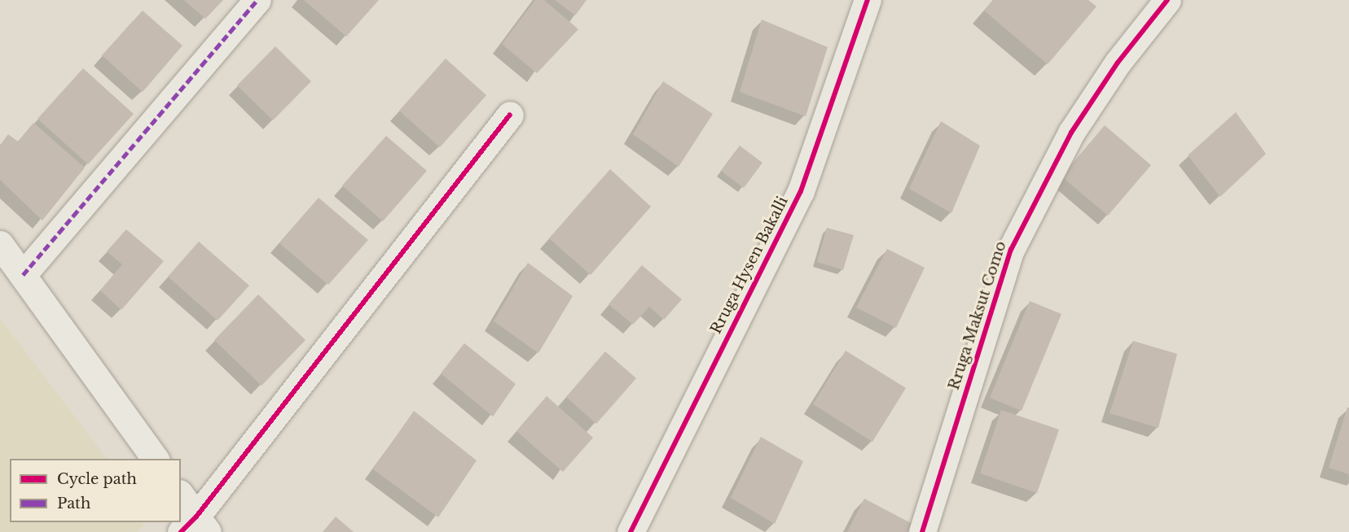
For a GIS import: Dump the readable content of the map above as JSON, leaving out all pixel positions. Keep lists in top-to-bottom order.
{
  "streets": {
    "street": ["Rruga Hysen Bakalli", "Rruga Maksut Como"]
  },
  "legend": ["Cycle path", "Path"]
}
